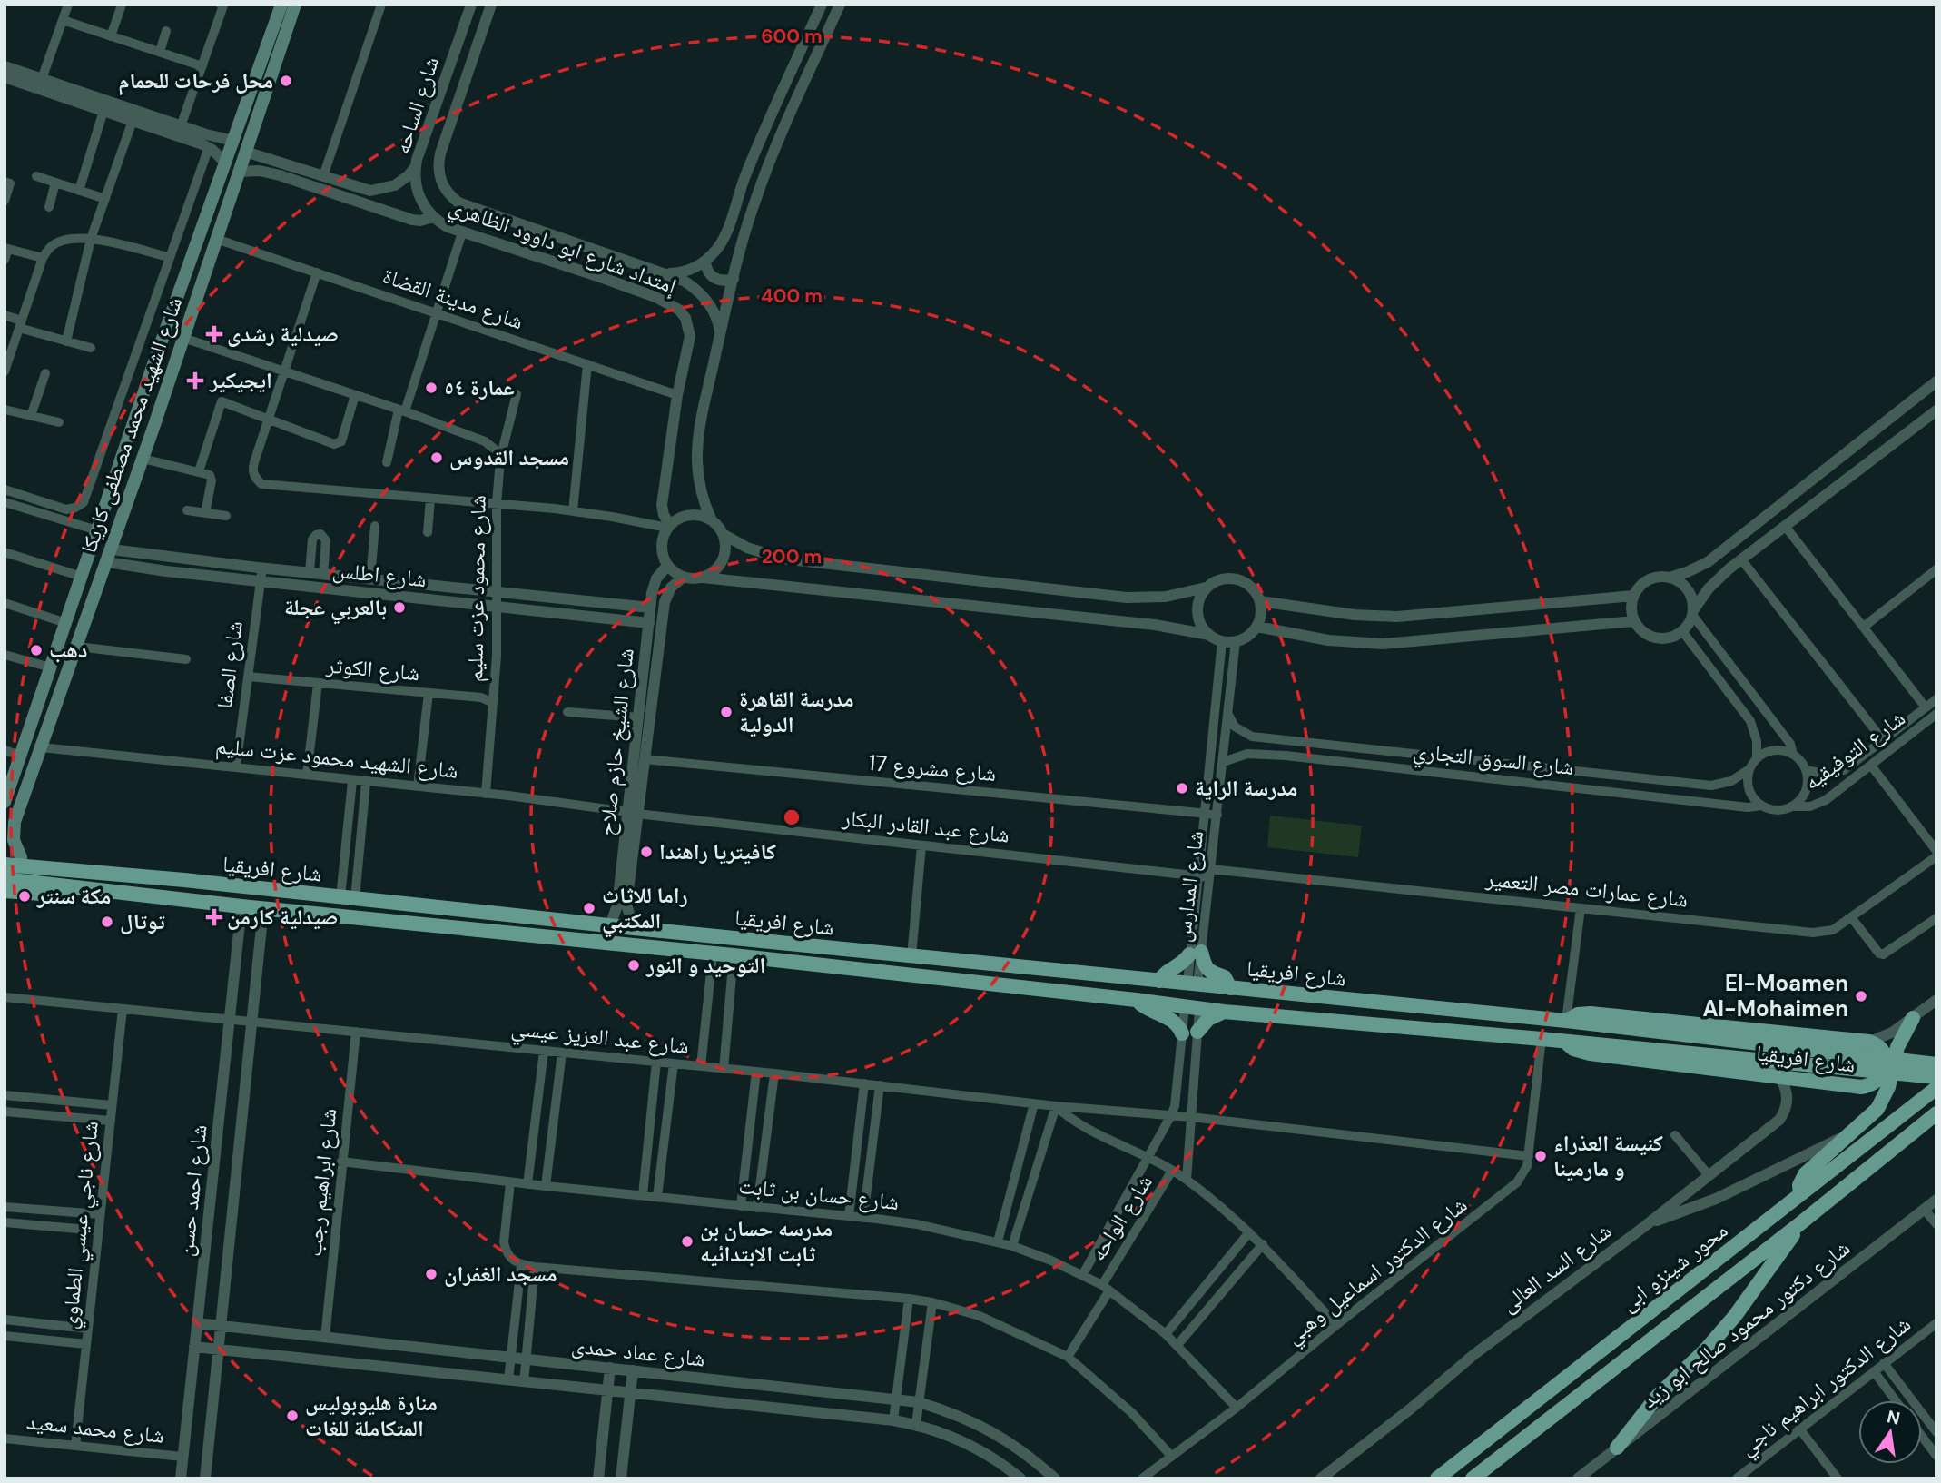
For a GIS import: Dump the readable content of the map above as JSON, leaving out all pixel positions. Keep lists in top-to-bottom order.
{
  "streets": {
    "main road": ["شارع الشهيد محمد مصطفى كاريكا", "شارع افريقيا", "محور شينزو ابى"],
    "street": [
      "شارع الساحه",
      "إمتداد شارع ابو داوود الظاهري",
      "شارع مدينة القضاة",
      "شارع اطلس",
      "شارع محمود عزت سليم",
      "شارع الصفا",
      "شارع الكوثر",
      "شارع الشيخ حازم صلاح",
      "شارع التوفيقيه",
      "شارع الشهيد محمود عزت سليم",
      "شارع السوق التجاري",
      "شارع مشروع 17",
      "شارع عبد القادر البكار",
      "شارع المدارس",
      "شارع عمارات مصر التعمير",
      "شارع عبد العزيز عيسي",
      "شارع ابراهيم رجب",
      "شارع احمد حسن",
      "شارع حسان بن ثابت",
      "شارع الواحه",
      "شارع ناجي عيسي الطماوي",
      "شارع السد العالى",
      "شارع الدكتور اسماعيل وهبي",
      "شارع دكتور محمود صالح ابو زيد",
      "شارع عماد حمدى",
      "شارع الدكتور ابراهيم ناجي",
      "شارع محمد سعيد"
    ]
  },
  "crossings": [
    ["شارع الساحه", "إمتداد شارع ابو داوود الظاهري"],
    ["إمتداد شارع ابو داوود الظاهري", "شارع مدينة القضاة"],
    ["إمتداد شارع ابو داوود الظاهري", "شارع الشهيد محمد مصطفى كاريكا"],
    ["شارع مدينة القضاة", "شارع الشهيد محمد مصطفى كاريكا"],
    ["شارع الشهيد محمد مصطفى كاريكا", "شارع اطلس"],
    ["شارع الشهيد محمد مصطفى كاريكا", "شارع الشهيد محمود عزت سليم"],
    ["شارع الشهيد محمد مصطفى كاريكا", "شارع افريقيا"],
    ["شارع اطلس", "شارع محمود عزت سليم"],
    ["شارع اطلس", "شارع الصفا"],
    ["شارع اطلس", "شارع الشيخ حازم صلاح"],
    ["شارع محمود عزت سليم", "شارع الكوثر"],
    ["شارع محمود عزت سليم", "شارع الشهيد محمود عزت سليم"],
    ["شارع الصفا", "شارع الكوثر"],
    ["شارع الصفا", "شارع الشهيد محمود عزت سليم"],
    ["شارع الشيخ حازم صلاح", "شارع الشهيد محمود عزت سليم"],
    ["شارع الشيخ حازم صلاح", "شارع مشروع 17"],
    ["شارع الشيخ حازم صلاح", "شارع عبد القادر البكار"],
    ["شارع الشيخ حازم صلاح", "شارع افريقيا"],
    ["شارع التوفيقيه", "شارع السوق التجاري"],
    ["شارع الشهيد محمود عزت سليم", "شارع عبد القادر البكار"],
    ["شارع السوق التجاري", "شارع المدارس"],
    ["شارع مشروع 17", "شارع المدارس"],
    ["شارع عبد القادر البكار", "شارع المدارس"],
    ["شارع عبد القادر البكار", "شارع عمارات مصر التعمير"],
    ["شارع افريقيا", "شارع المدارس"],
    ["شارع افريقيا", "شارع احمد حسن"],
    ["شارع افريقيا", "شارع الواحه"],
    ["شارع افريقيا", "شارع السد العالى"],
    ["شارع افريقيا", "شارع الدكتور اسماعيل وهبي"],
    ["شارع المدارس", "شارع عمارات مصر التعمير"],
    ["شارع عبد العزيز عيسي", "شارع ابراهيم رجب"],
    ["شارع عبد العزيز عيسي", "شارع احمد حسن"],
    ["شارع عبد العزيز عيسي", "شارع الواحه"],
    ["شارع عبد العزيز عيسي", "شارع ناجي عيسي الطماوي"],
    ["شارع ابراهيم رجب", "شارع حسان بن ثابت"],
    ["شارع ابراهيم رجب", "شارع عماد حمدى"],
    ["شارع احمد حسن", "شارع عماد حمدى"],
    ["شارع احمد حسن", "شارع محمد سعيد"],
    ["شارع حسان بن ثابت", "شارع الواحه"],
    ["شارع حسان بن ثابت", "شارع الدكتور اسماعيل وهبي"],
    ["شارع ناجي عيسي الطماوي", "شارع محمد سعيد"]
  ],
  "places": {
    "other": [
      "محل فرحات للحمام",
      "عمارة ٥٤",
      "مسجد القدوس",
      "بالعربي عجلة",
      "دهب",
      "مدرسة القاهرة الدولية",
      "مدرسة الراية",
      "كافيتريا راهندا",
      "مكة سنتر",
      "راما للاثاث المكتبي",
      "توتال",
      "التوحيد و النور",
      "El-Moamen Al-Mohaimen",
      "كنيسة العذراء و مارمينا",
      "مدرسه حسان بن ثابت الابتدائيه",
      "مسجد الغفران",
      "منارة هليوبوليس المتكاملة للغات"
    ],
    "health": ["صيدلية رشدى", "ايجيكير", "صيدلية كارمن"]
  },
  "north": "top",
  "rings": ["600 m", "400 m", "200 m"]
}
